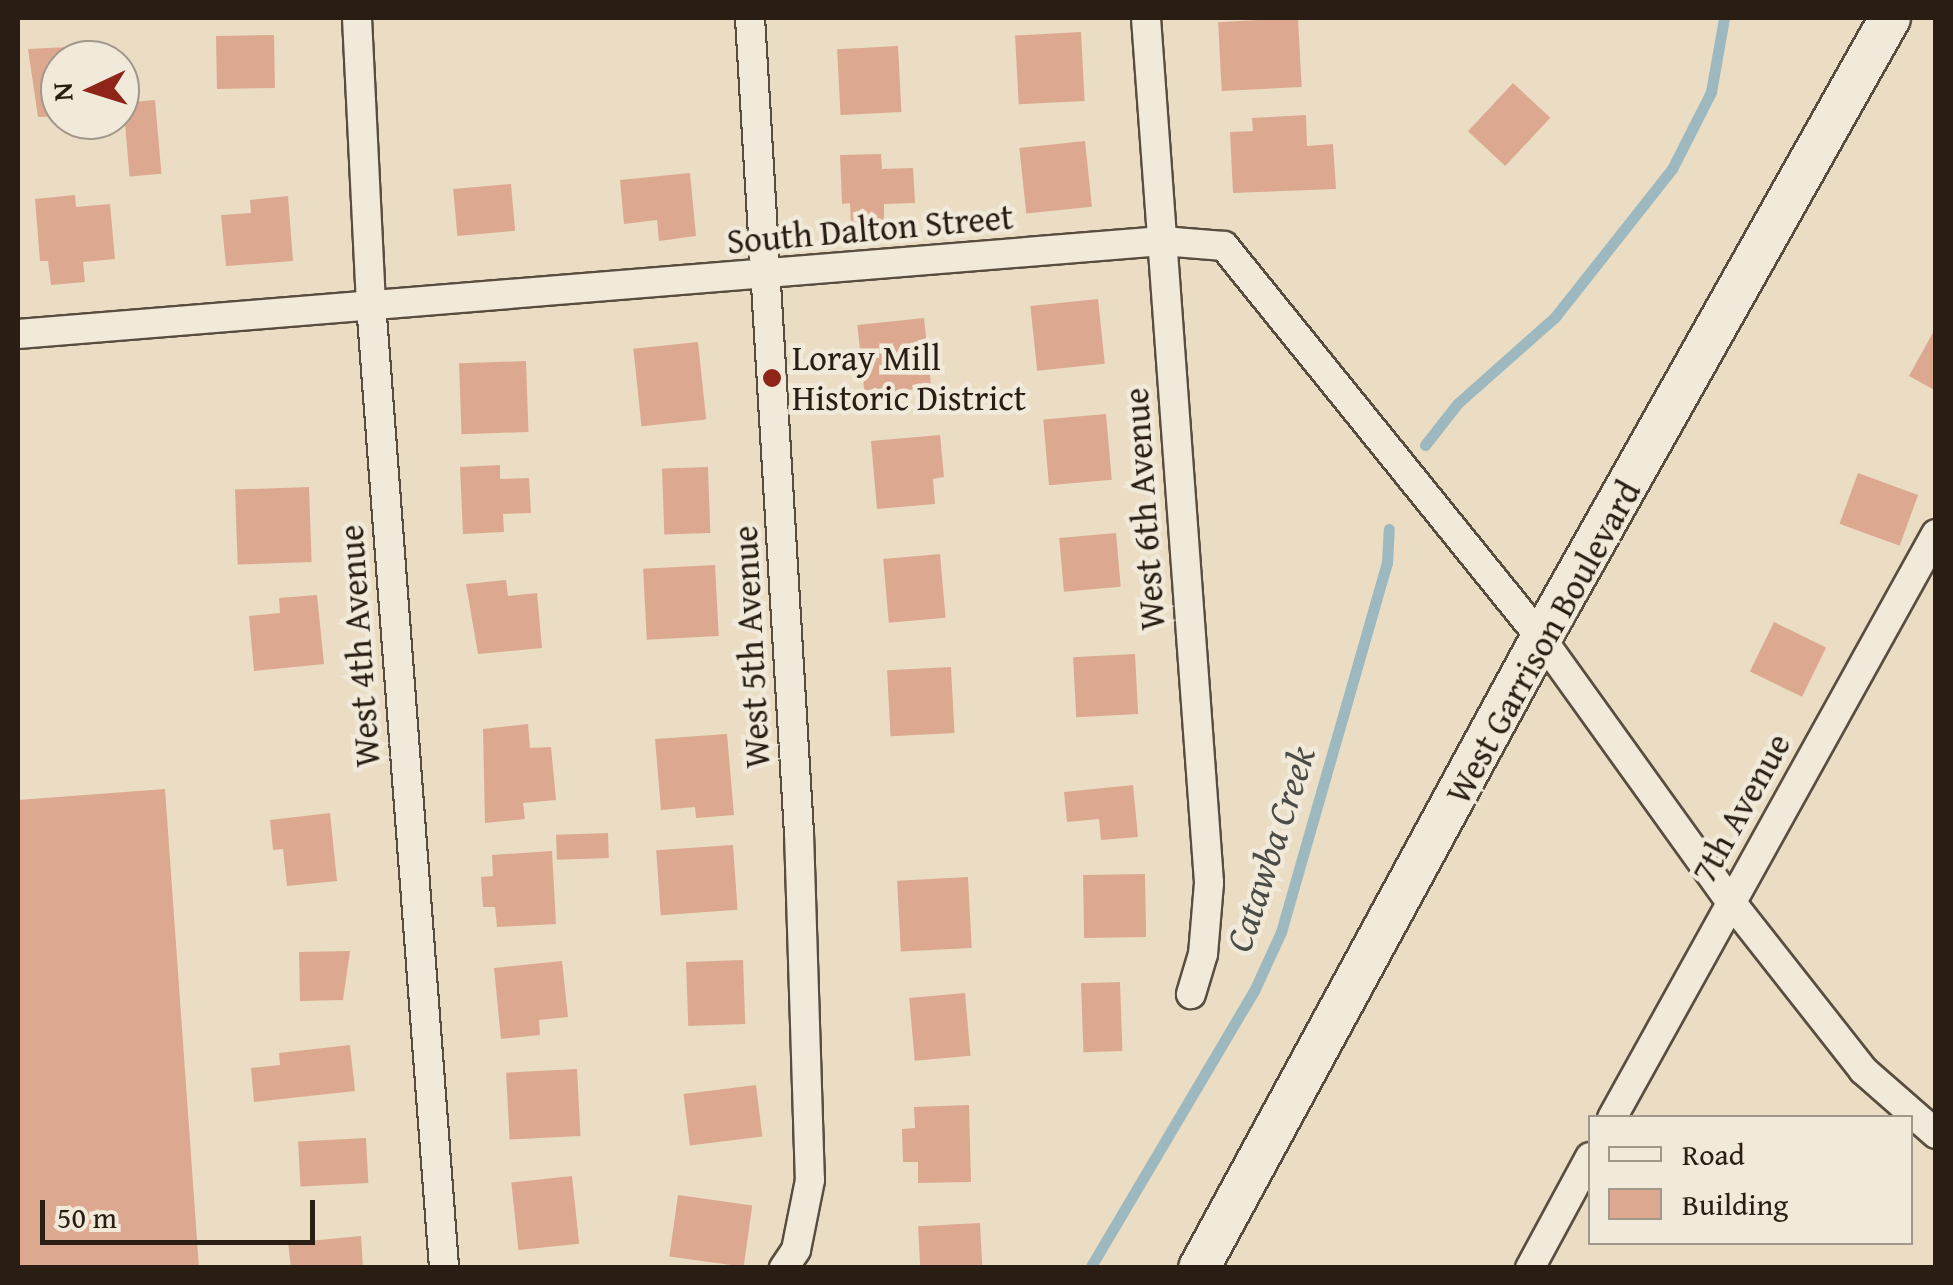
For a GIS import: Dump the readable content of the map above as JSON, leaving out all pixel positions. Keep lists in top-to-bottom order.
{
  "streets": {
    "main road": ["West Garrison Boulevard"],
    "street": [
      "South Dalton Street",
      "West 6th Avenue",
      "West 4th Avenue",
      "West 5th Avenue",
      "7th Avenue"
    ]
  },
  "crossings": [
    ["South Dalton Street", "West 6th Avenue"],
    ["South Dalton Street", "West Garrison Boulevard"],
    ["South Dalton Street", "West 4th Avenue"],
    ["South Dalton Street", "West 5th Avenue"],
    ["South Dalton Street", "7th Avenue"]
  ],
  "water": ["Catawba Creek"],
  "places": ["Loray Mill Historic District"],
  "legend": ["Road", "Building"],
  "scale_bar": "50 m",
  "north": "left"
}
